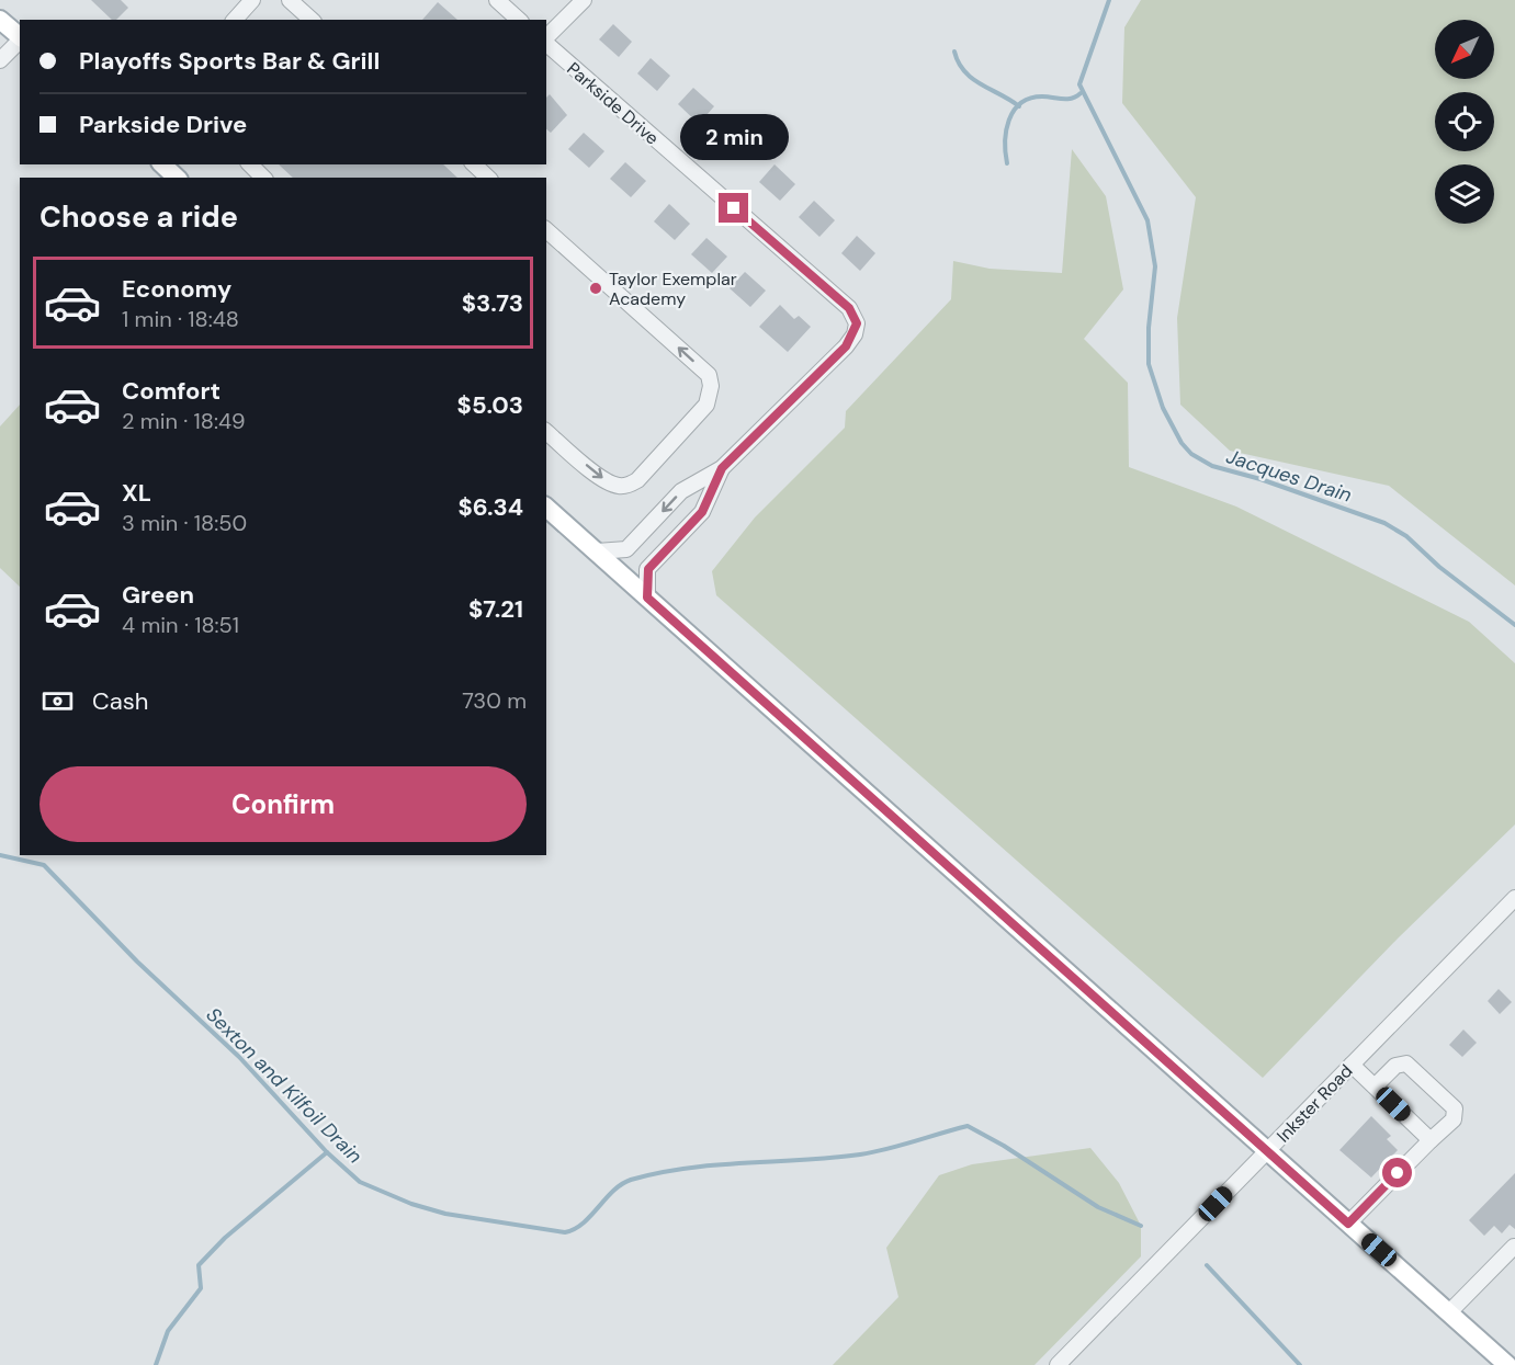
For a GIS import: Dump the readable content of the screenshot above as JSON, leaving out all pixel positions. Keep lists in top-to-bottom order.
{
  "streets": {
    "street": ["Parkside Drive", "Inkster Road"]
  },
  "water": ["Jacques Drain", "Sexton and Kilfoil Drain"],
  "places": ["Taylor Exemplar Academy"],
  "north": "bottom left",
  "page": {
    "banner": ["Playoffs Sports Bar & Grill", "Parkside Drive"],
    "bubble": "2 min",
    "heading": "Choose a ride",
    "list": [
      {
        "name": "Economy",
        "note": "1 min · 18:48",
        "value": "$3.73"
      },
      {
        "name": "Comfort",
        "note": "2 min · 18:49",
        "value": "$5.03"
      },
      {
        "name": "XL",
        "note": "3 min · 18:50",
        "value": "$6.34"
      },
      {
        "name": "Green",
        "note": "4 min · 18:51",
        "value": "$7.21"
      }
    ],
    "pay": ["Cash", "730 m"],
    "buttons": "Confirm"
  }
}
